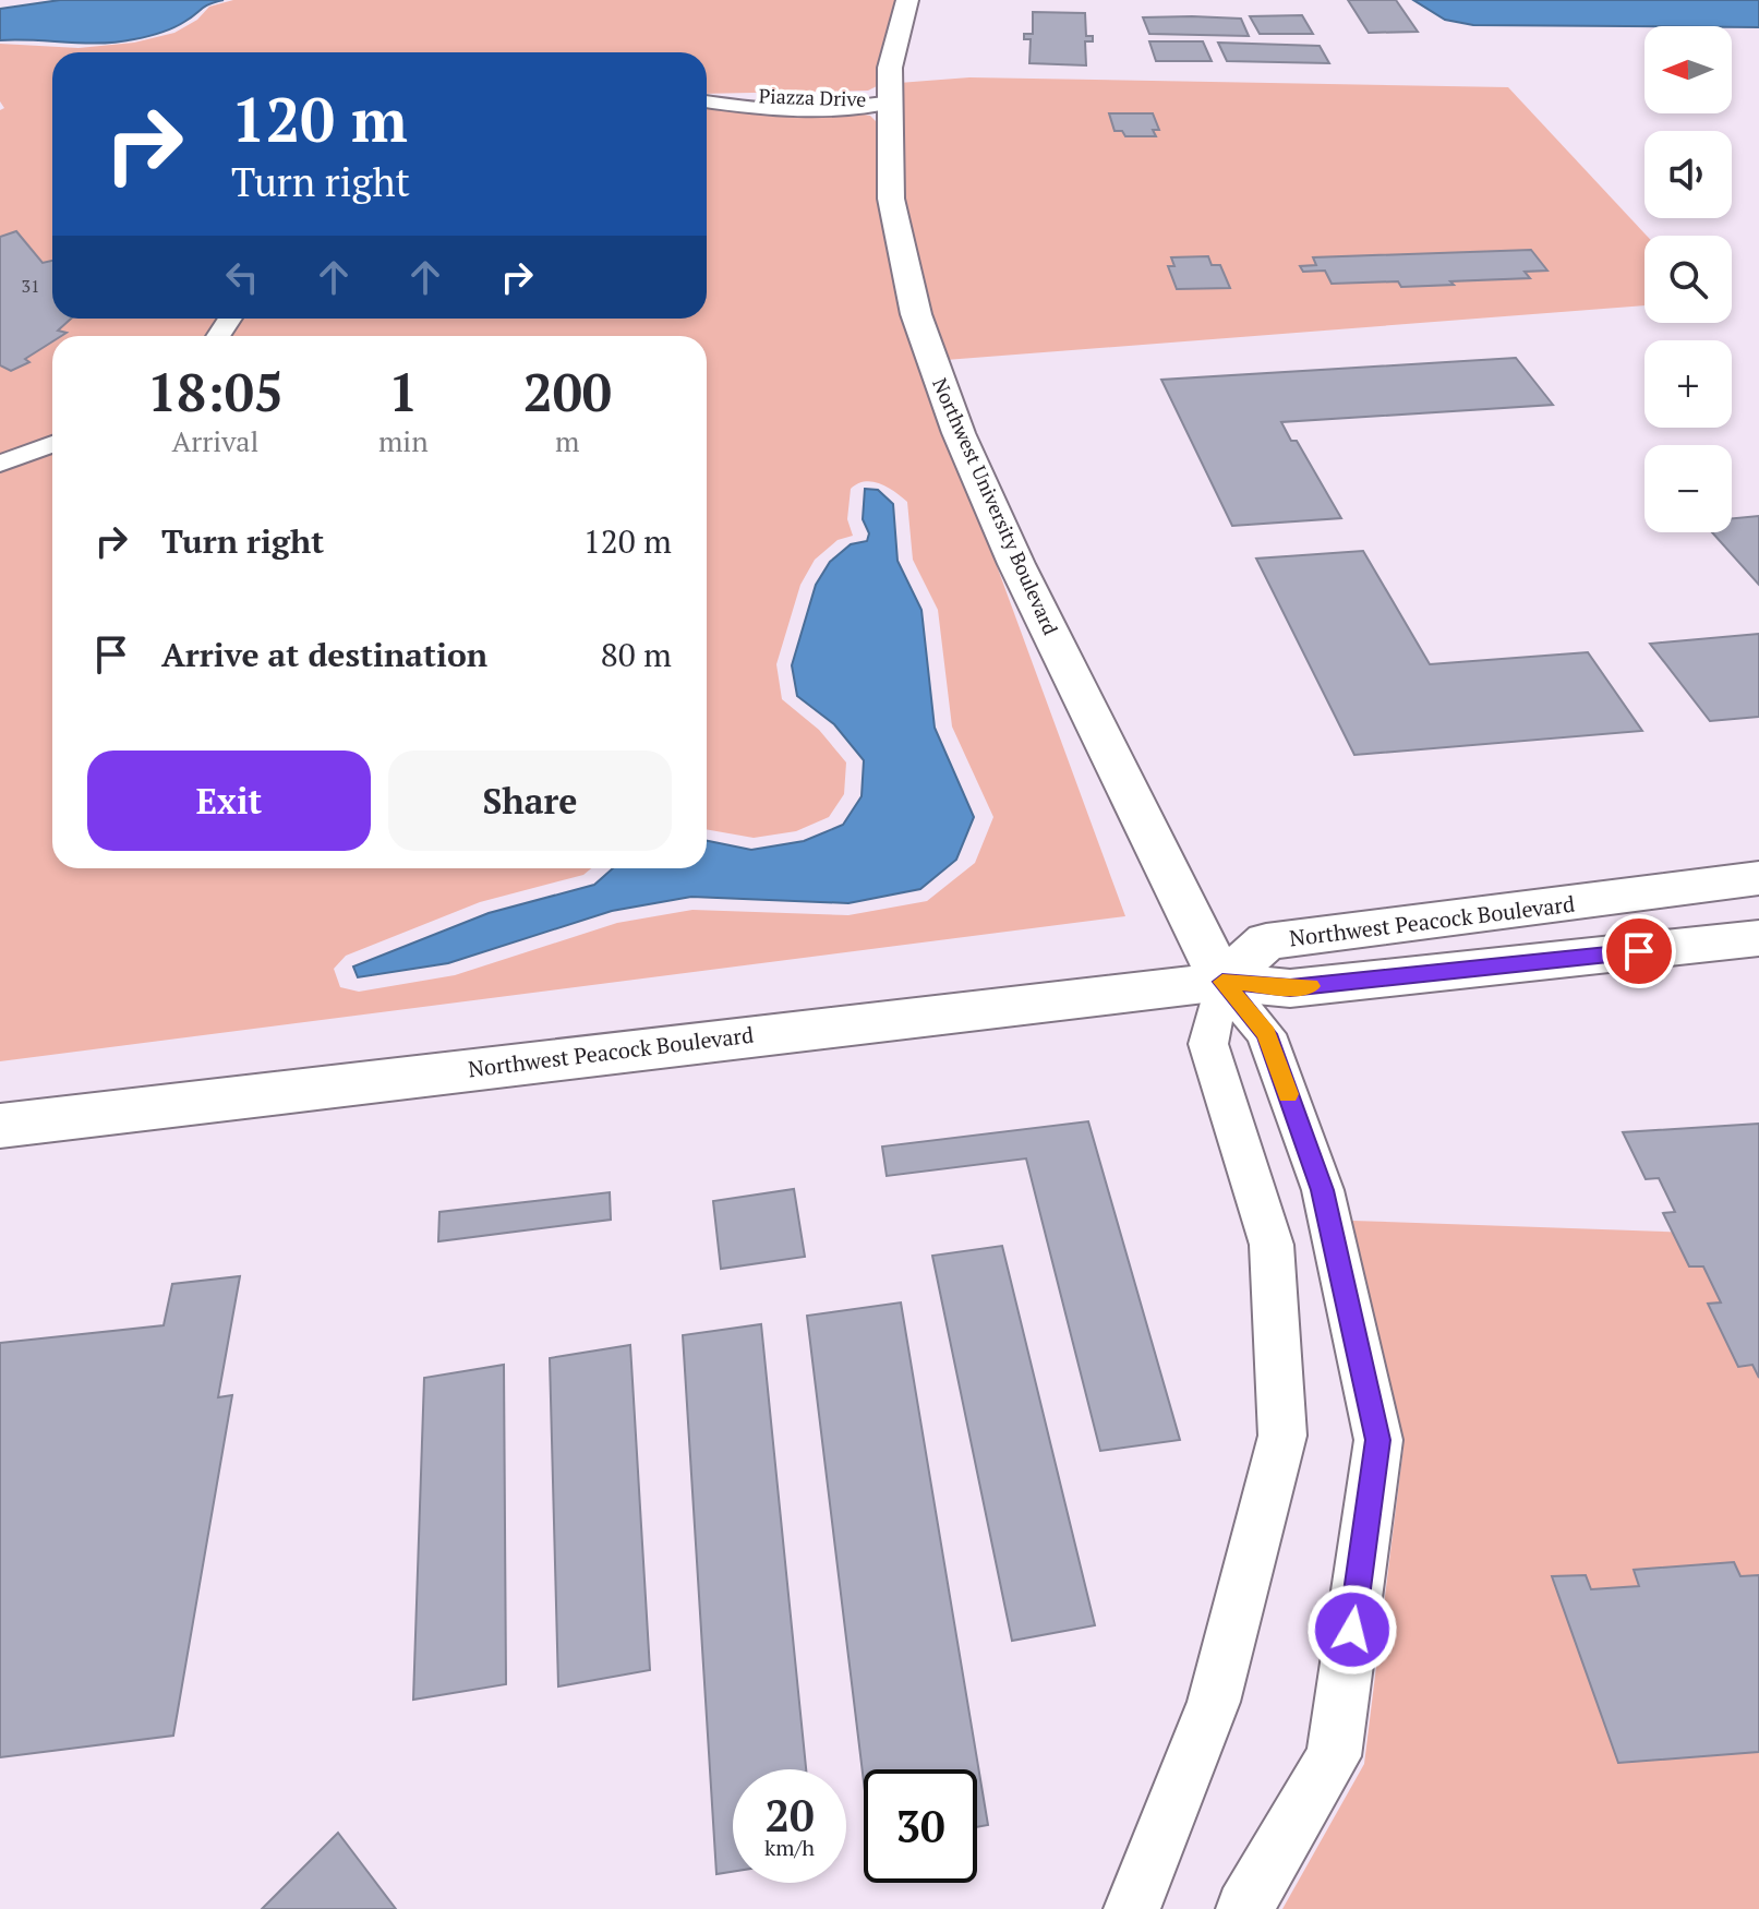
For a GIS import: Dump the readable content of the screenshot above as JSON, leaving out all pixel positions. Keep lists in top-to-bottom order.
{
  "streets": {
    "street": ["Piazza Drive", "Northwest University Boulevard", "Northwest Peacock Boulevard"]
  },
  "crossings": [
    ["Piazza Drive", "Northwest University Boulevard"],
    ["Northwest University Boulevard", "Northwest Peacock Boulevard"]
  ],
  "house_numbers": ["31"],
  "north": "left",
  "page": {
    "map_buttons": ["+", "−"],
    "turn": ["120 m", "Turn right"],
    "eta": [
      "18:05",
      "Arrival",
      "1",
      "min",
      "200",
      "m"
    ],
    "list": [
      {
        "name": "Turn right",
        "value": "120 m"
      },
      {
        "name": "Arrive at destination",
        "value": "80 m"
      }
    ],
    "buttons": ["Exit", "Share"],
    "speed": "20 km/h",
    "limit": "30"
  }
}
